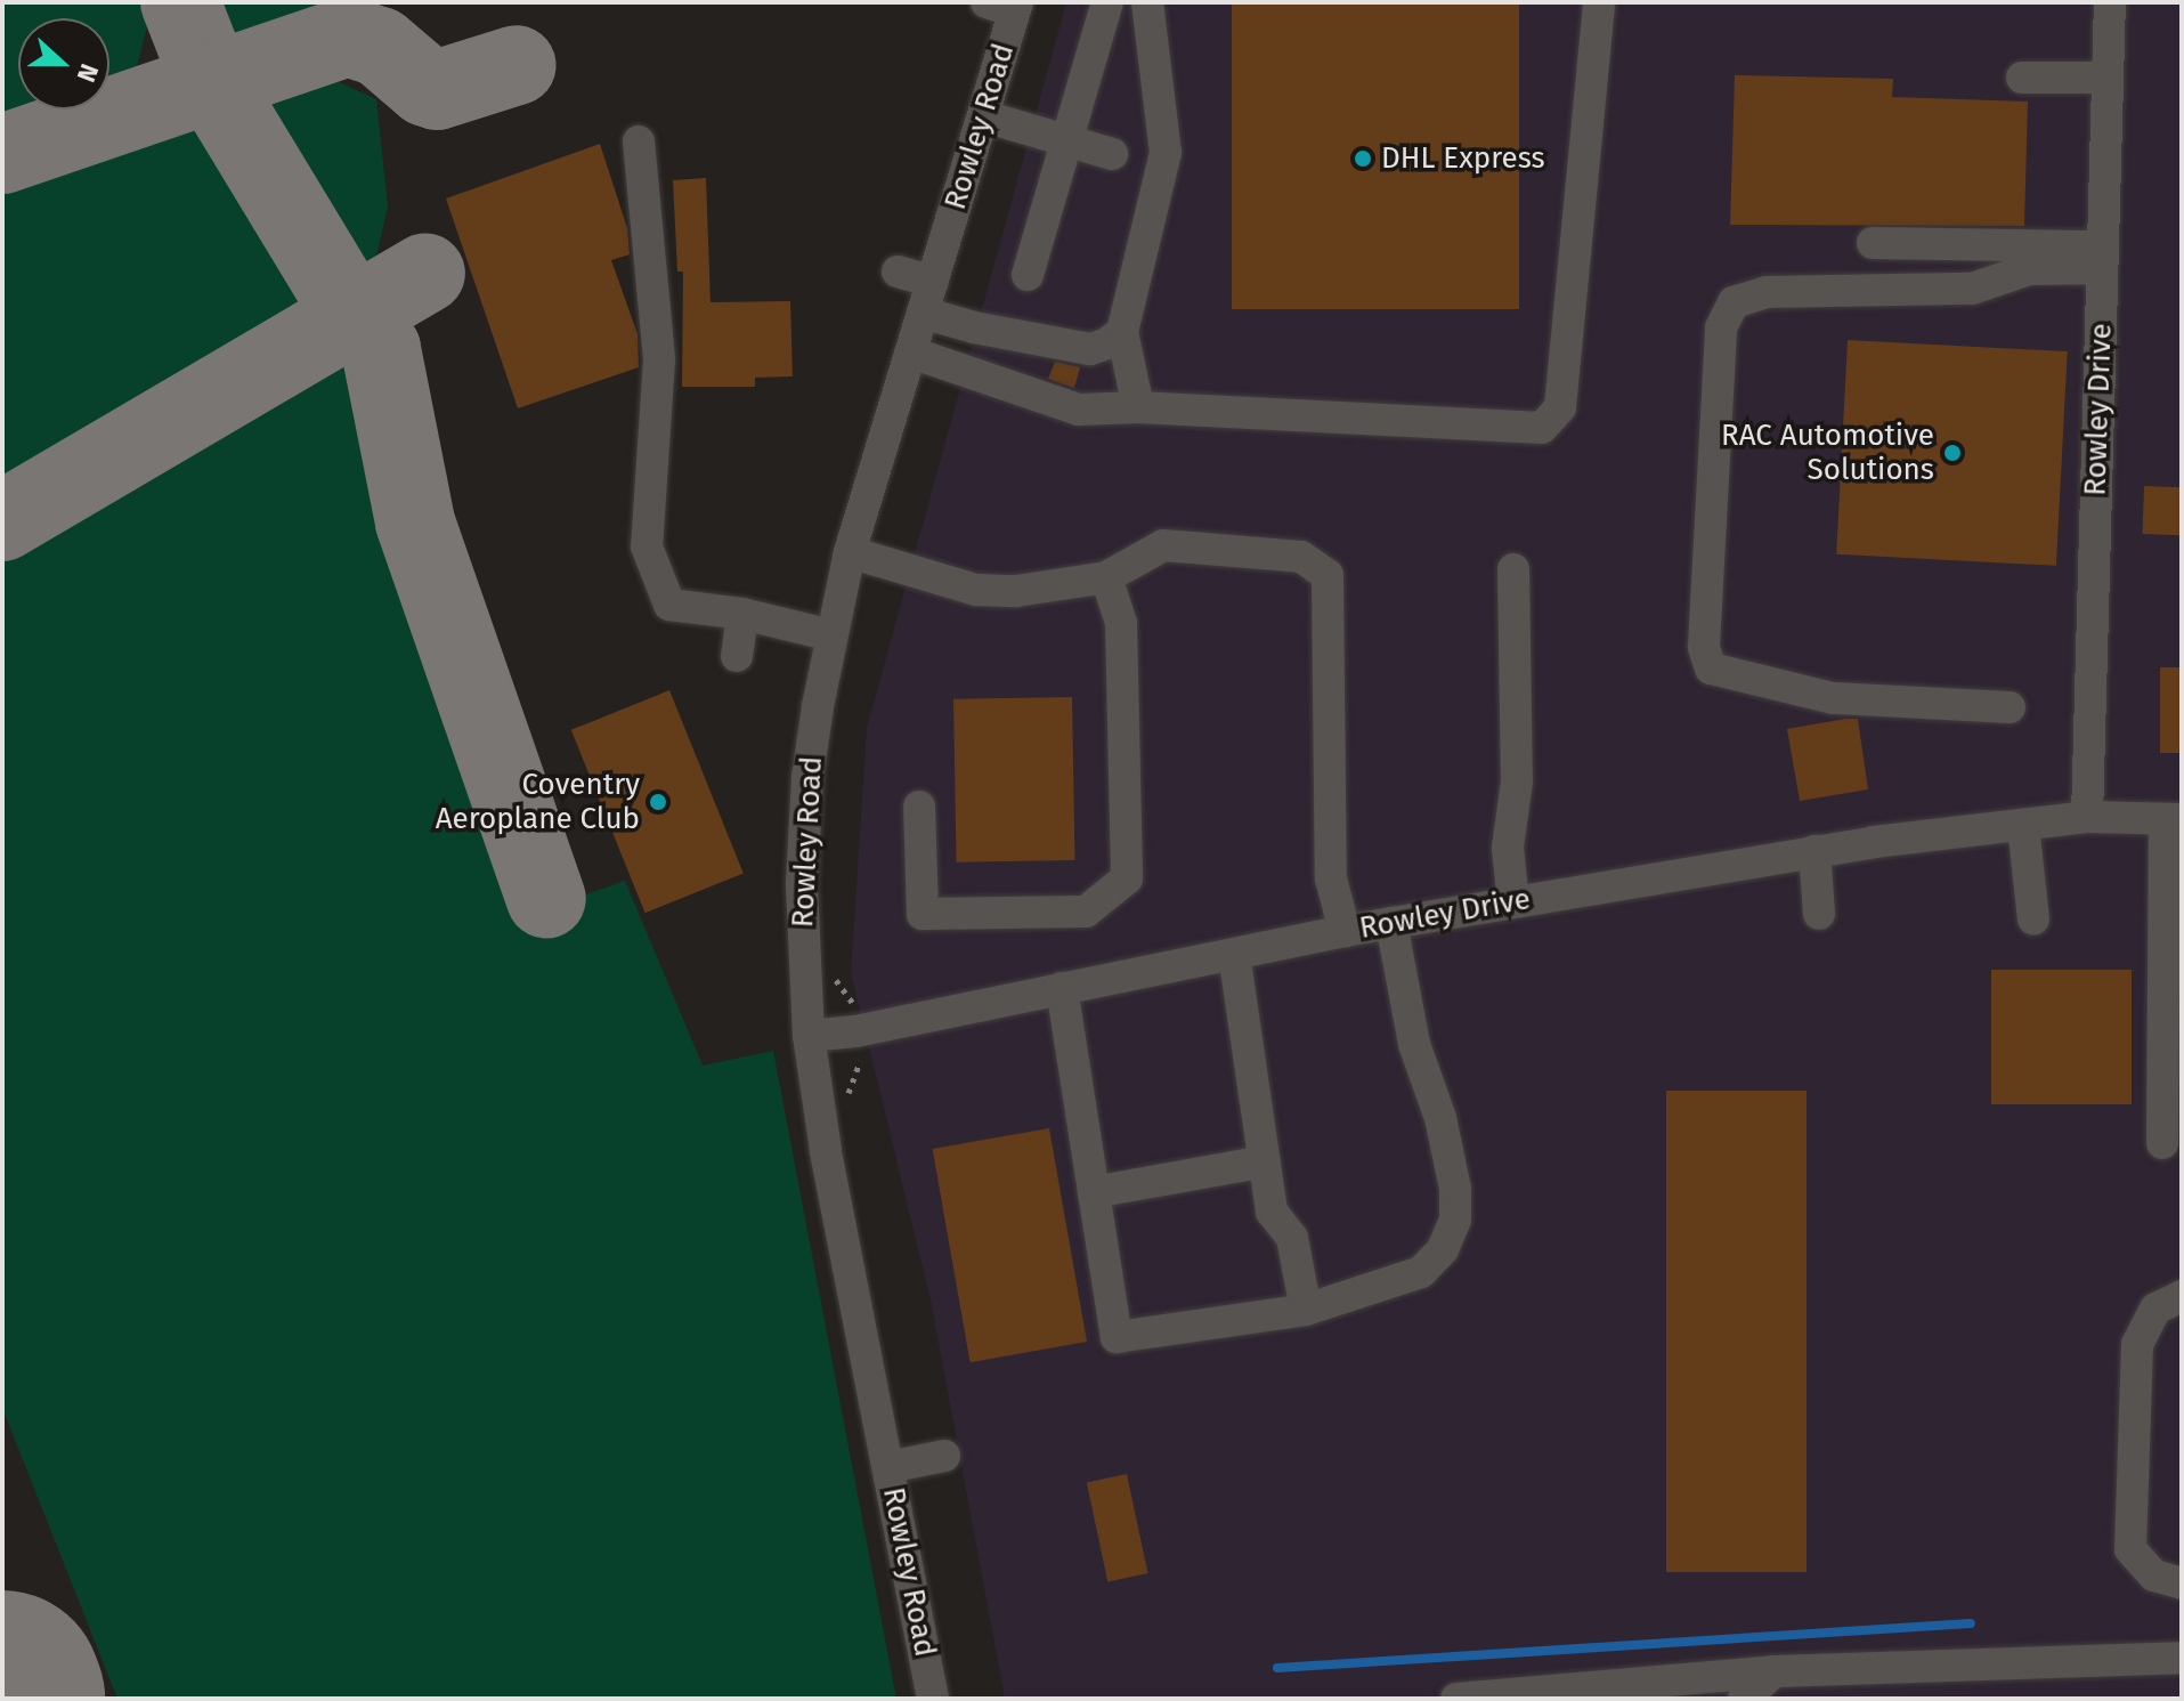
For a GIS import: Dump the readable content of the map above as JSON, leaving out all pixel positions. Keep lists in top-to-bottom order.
{
  "streets": {
    "street": ["Rowley Road", "Rowley Drive"]
  },
  "crossings": [
    ["Rowley Road", "Rowley Drive"]
  ],
  "places": ["DHL Express", "RAC Automotive Solutions", "Coventry Aeroplane Club"],
  "north": "right"
}
